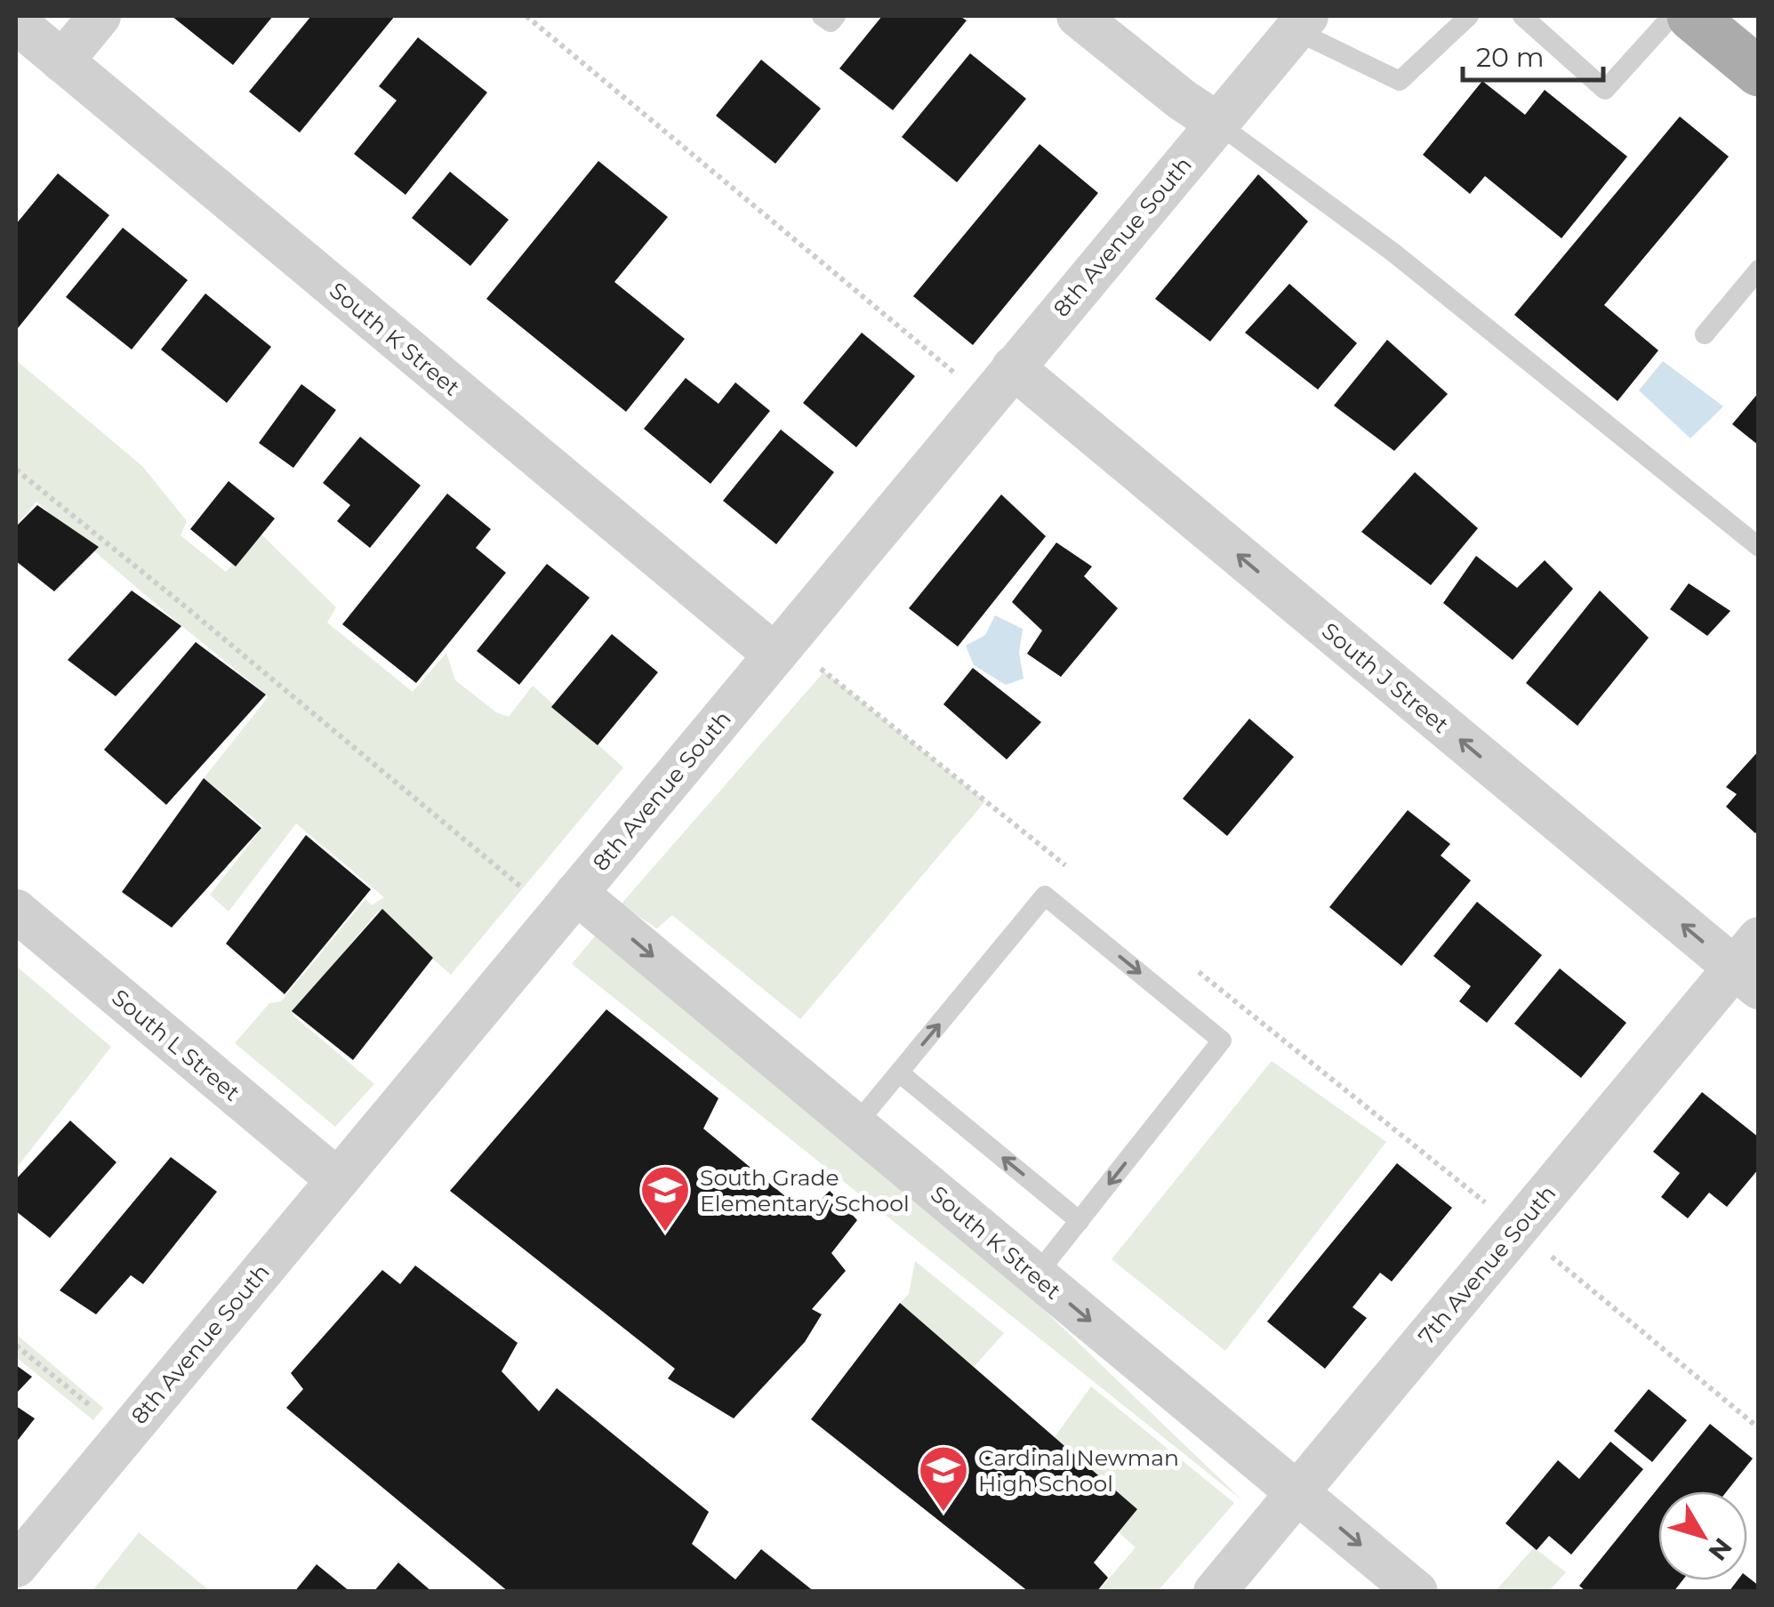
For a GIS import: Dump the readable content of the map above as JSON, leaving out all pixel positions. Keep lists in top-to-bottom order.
{
  "streets": {
    "street": [
      "8th Avenue South",
      "South K Street",
      "South J Street",
      "South L Street",
      "7th Avenue South"
    ]
  },
  "crossings": [
    ["8th Avenue South", "South K Street"],
    ["8th Avenue South", "South J Street"],
    ["8th Avenue South", "South L Street"],
    ["South K Street", "7th Avenue South"],
    ["South J Street", "7th Avenue South"]
  ],
  "one_way": ["South K Street", "South J Street"],
  "places": {
    "school or university": ["South Grade Elementary School", "Cardinal Newman High School"]
  },
  "scale_bar": "20 m",
  "north": "bottom right"
}
